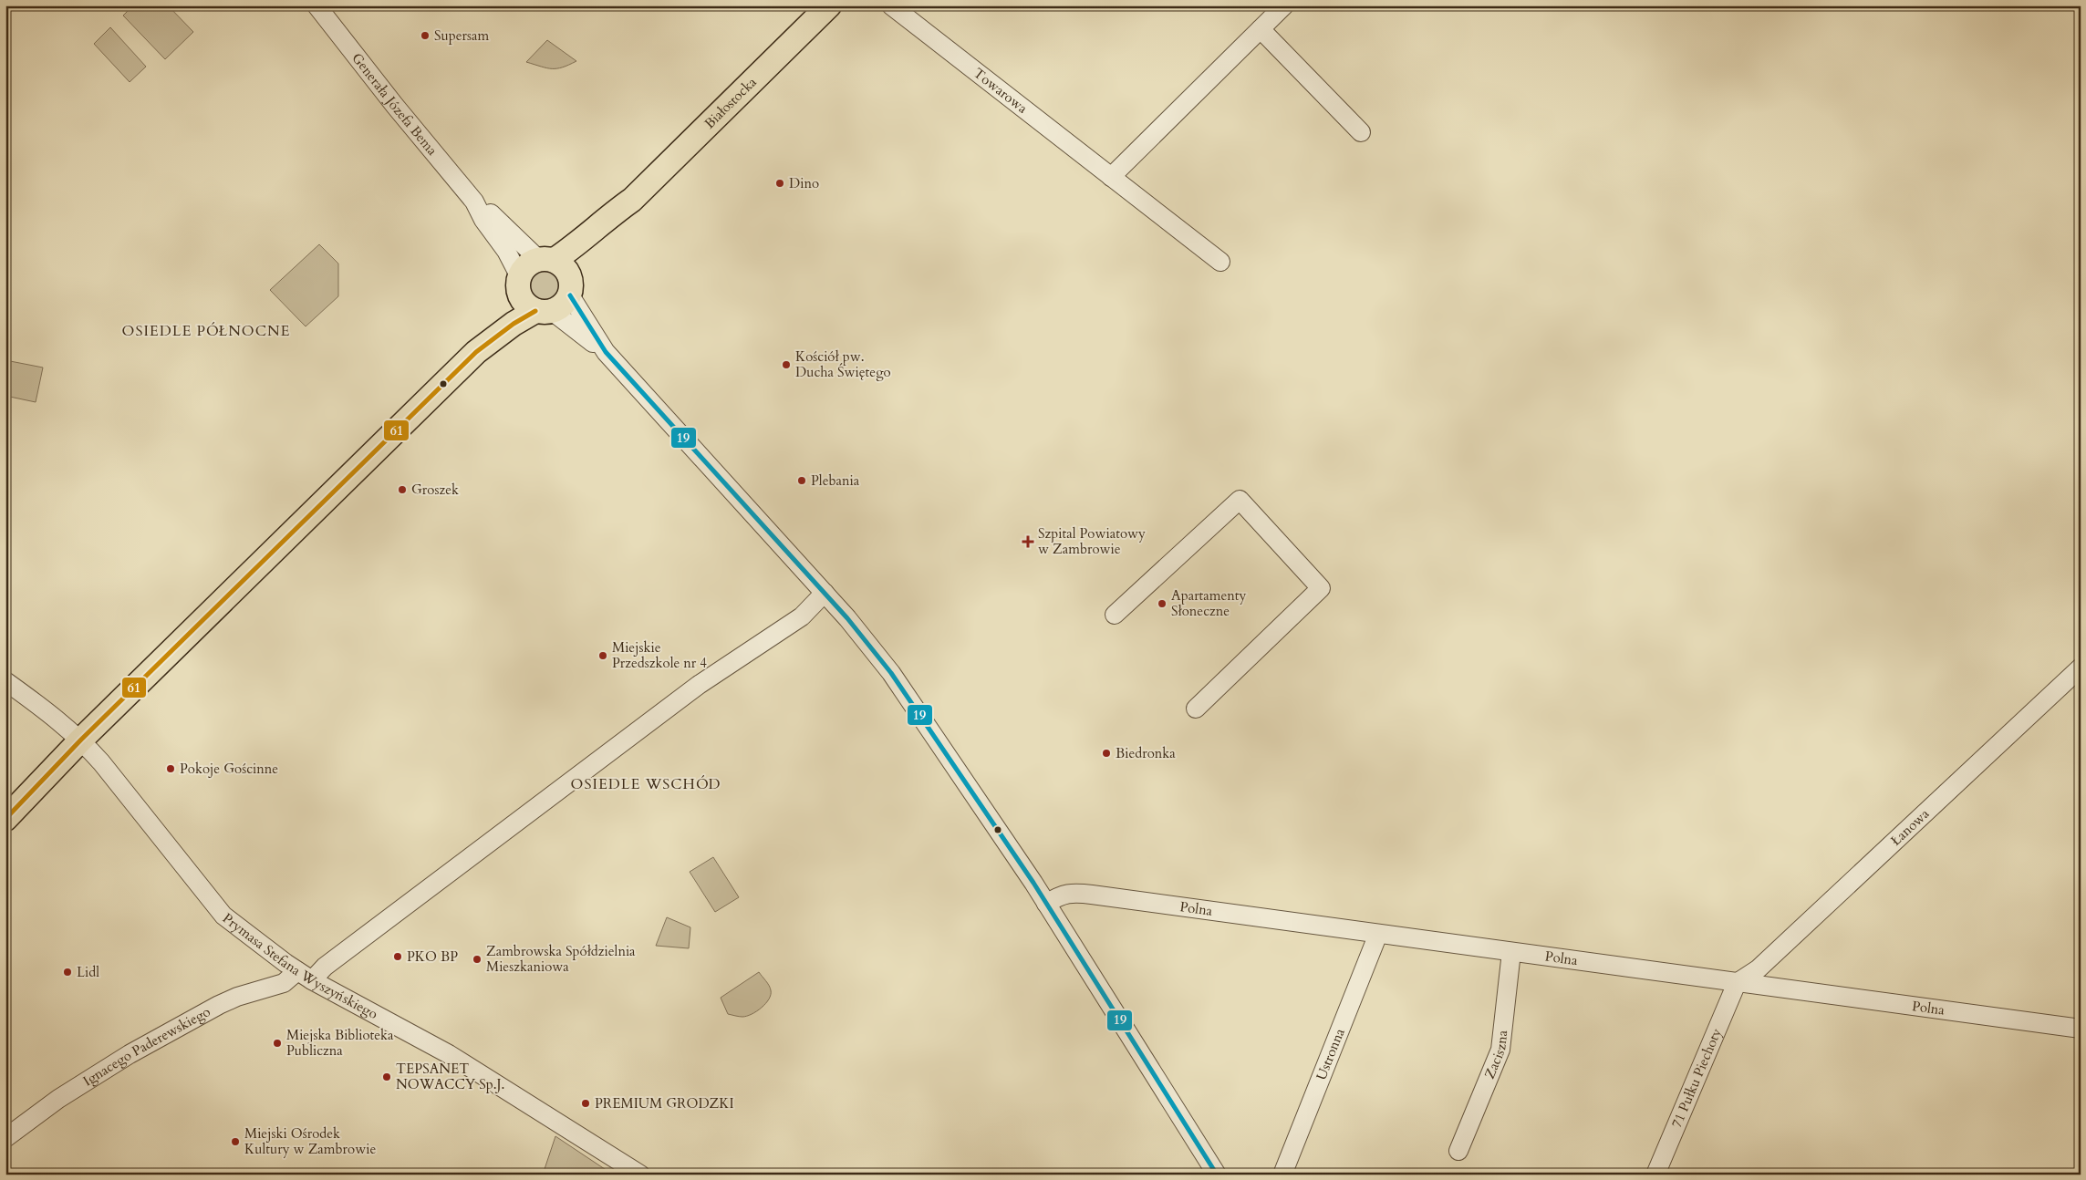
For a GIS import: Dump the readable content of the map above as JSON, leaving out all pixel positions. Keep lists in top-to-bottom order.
{
  "streets": {
    "main road": ["Białostocka"],
    "street": [
      "Towarowa",
      "Generała Józefa Bema",
      "Łanowa",
      "Polna",
      "Prymasa Stefana Wyszyńskiego",
      "Ignacego Paderewskiego",
      "Ustronna",
      "Zaciszna",
      "71 Pułku Piechoty"
    ]
  },
  "crossings": [
    ["Białostocka", "Generała Józefa Bema"],
    ["Łanowa", "Polna"],
    ["Łanowa", "71 Pułku Piechoty"],
    ["Polna", "Ustronna"],
    ["Polna", "Zaciszna"],
    ["Polna", "71 Pułku Piechoty"],
    ["Prymasa Stefana Wyszyńskiego", "Ignacego Paderewskiego"]
  ],
  "districts": ["OSIEDLE PÓŁNOCNE", "OSIEDLE WSCHÓD"],
  "places": {
    "other": [
      "Supersam",
      "Dino",
      "Kościół pw. Ducha Świętego",
      "Plebania",
      "Groszek",
      "Apartamenty Słoneczne",
      "Miejskie Przedszkole nr 4",
      "Biedronka",
      "Pokoje Gościnne",
      "PKO BP",
      "Zambrowska Spółdzielnia Mieszkaniowa",
      "Lidl",
      "Miejska Biblioteka Publiczna",
      "TEPSANET NOWACCY Sp.J.",
      "PREMIUM GRODZKI",
      "Miejski Ośrodek Kultury w Zambrowie"
    ],
    "health": ["Szpital Powiatowy w Zambrowie"]
  },
  "lines": ["transit line 19", "transit line 61"]
}
